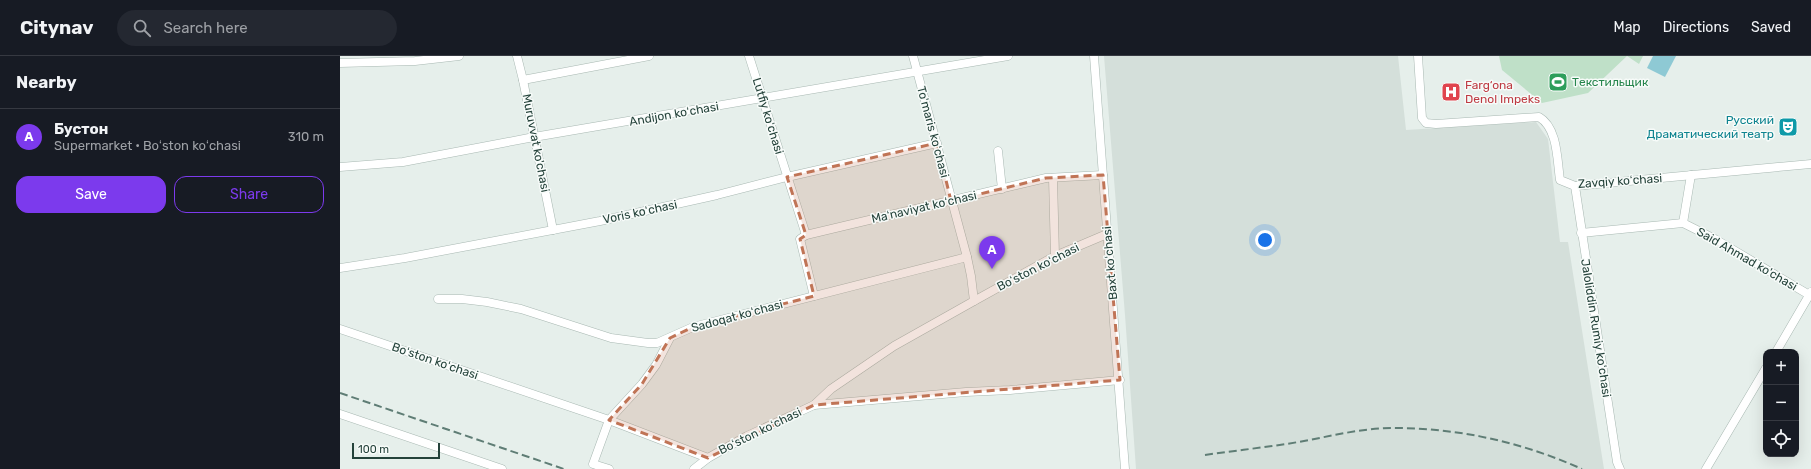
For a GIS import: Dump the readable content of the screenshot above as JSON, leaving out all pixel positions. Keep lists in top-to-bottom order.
{
  "streets": {
    "street": [
      "Andijon koʻchasi",
      "Lutfiy koʻchasi",
      "Toʻmaris koʻchasi",
      "Muruvvat ko'chasi",
      "Zavqiy koʻchasi",
      "Maʻnaviyat koʻchasi",
      "Voris koʻchasi",
      "Said Ahmad ko'chasi",
      "Baxt koʻchasi",
      "Boʻston koʻchasi",
      "Sadoqat koʻchasi",
      "Jaloliddin Rumiy koʻchasi"
    ]
  },
  "crossings": [
    ["Andijon koʻchasi", "Lutfiy koʻchasi"],
    ["Andijon koʻchasi", "Toʻmaris koʻchasi"],
    ["Andijon koʻchasi", "Muruvvat ko'chasi"],
    ["Lutfiy koʻchasi", "Voris koʻchasi"],
    ["Toʻmaris koʻchasi", "Maʻnaviyat koʻchasi"],
    ["Toʻmaris koʻchasi", "Voris koʻchasi"],
    ["Toʻmaris koʻchasi", "Boʻston koʻchasi"],
    ["Toʻmaris koʻchasi", "Sadoqat koʻchasi"],
    ["Muruvvat ko'chasi", "Voris koʻchasi"],
    ["Zavqiy koʻchasi", "Jaloliddin Rumiy koʻchasi"],
    ["Maʻnaviyat koʻchasi", "Baxt koʻchasi"],
    ["Baxt koʻchasi", "Boʻston koʻchasi"]
  ],
  "places": {
    "sports": ["Текстильщик"],
    "hospital": ["Farg‘ona Denol Impeks"],
    "theatre": ["Русский Драматический театр"]
  },
  "scale_bar": "100 m",
  "page": {
    "header": "Citynav",
    "search": "Search here",
    "nav": ["Map", "Directions", "Saved"],
    "heading": "Nearby",
    "list": [
      {
        "mark": "A",
        "name": "Бустон",
        "note": "Supermarket · Boʻston koʻchasi",
        "value": "310 m"
      }
    ],
    "buttons": ["Save", "Share"],
    "pins": "A",
    "map_buttons": ["+", "−"],
    "scale": "100 m"
  }
}
